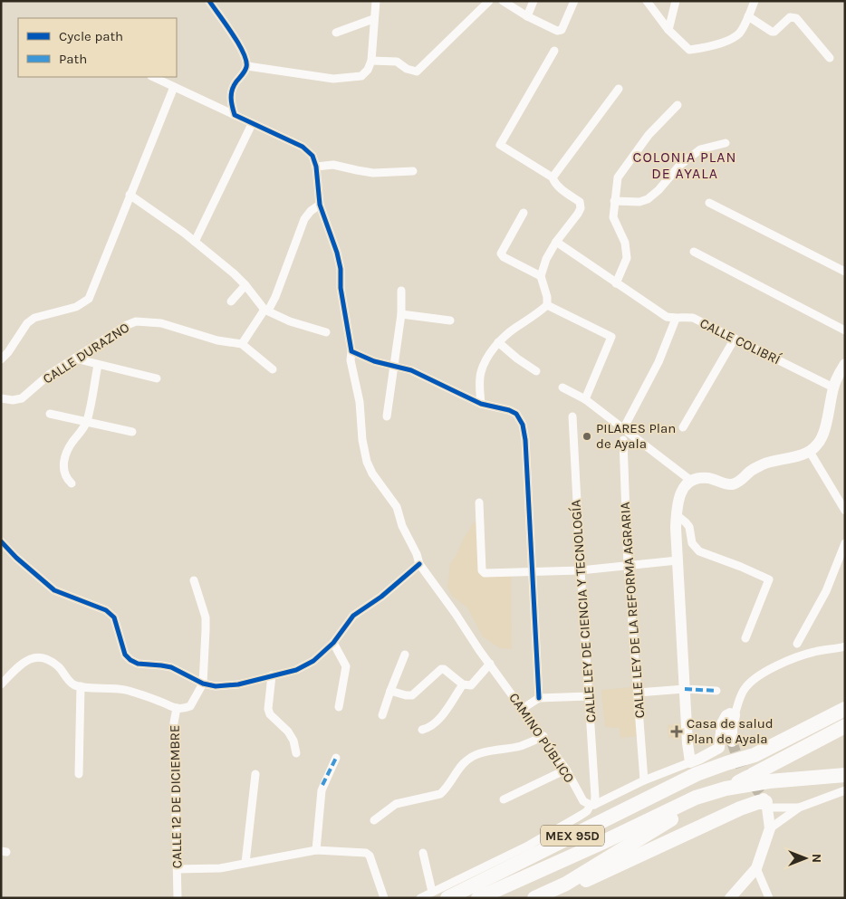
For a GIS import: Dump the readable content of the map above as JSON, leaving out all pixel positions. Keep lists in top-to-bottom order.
{
  "streets": {
    "highway": ["MEX 95D"],
    "street": [
      "CALLE COLIBRÍ",
      "CALLE DURAZNO",
      "CALLE LEY DE LA REFORMA AGRARIA",
      "CALLE LEY DE CIENCIA Y TECNOLOGÍA",
      "CAMINO PÚBLICO",
      "CALLE 12 DE DICIEMBRE"
    ]
  },
  "crossings": [
    ["CALLE LEY DE CIENCIA Y TECNOLOGÍA", "CAMINO PÚBLICO"]
  ],
  "districts": ["COLONIA PLAN DE AYALA"],
  "places": {
    "other": ["PILARES Plan de Ayala"],
    "health": ["Casa de salud Plan de Ayala"]
  },
  "legend": ["Cycle path", "Path"],
  "north": "right"
}
